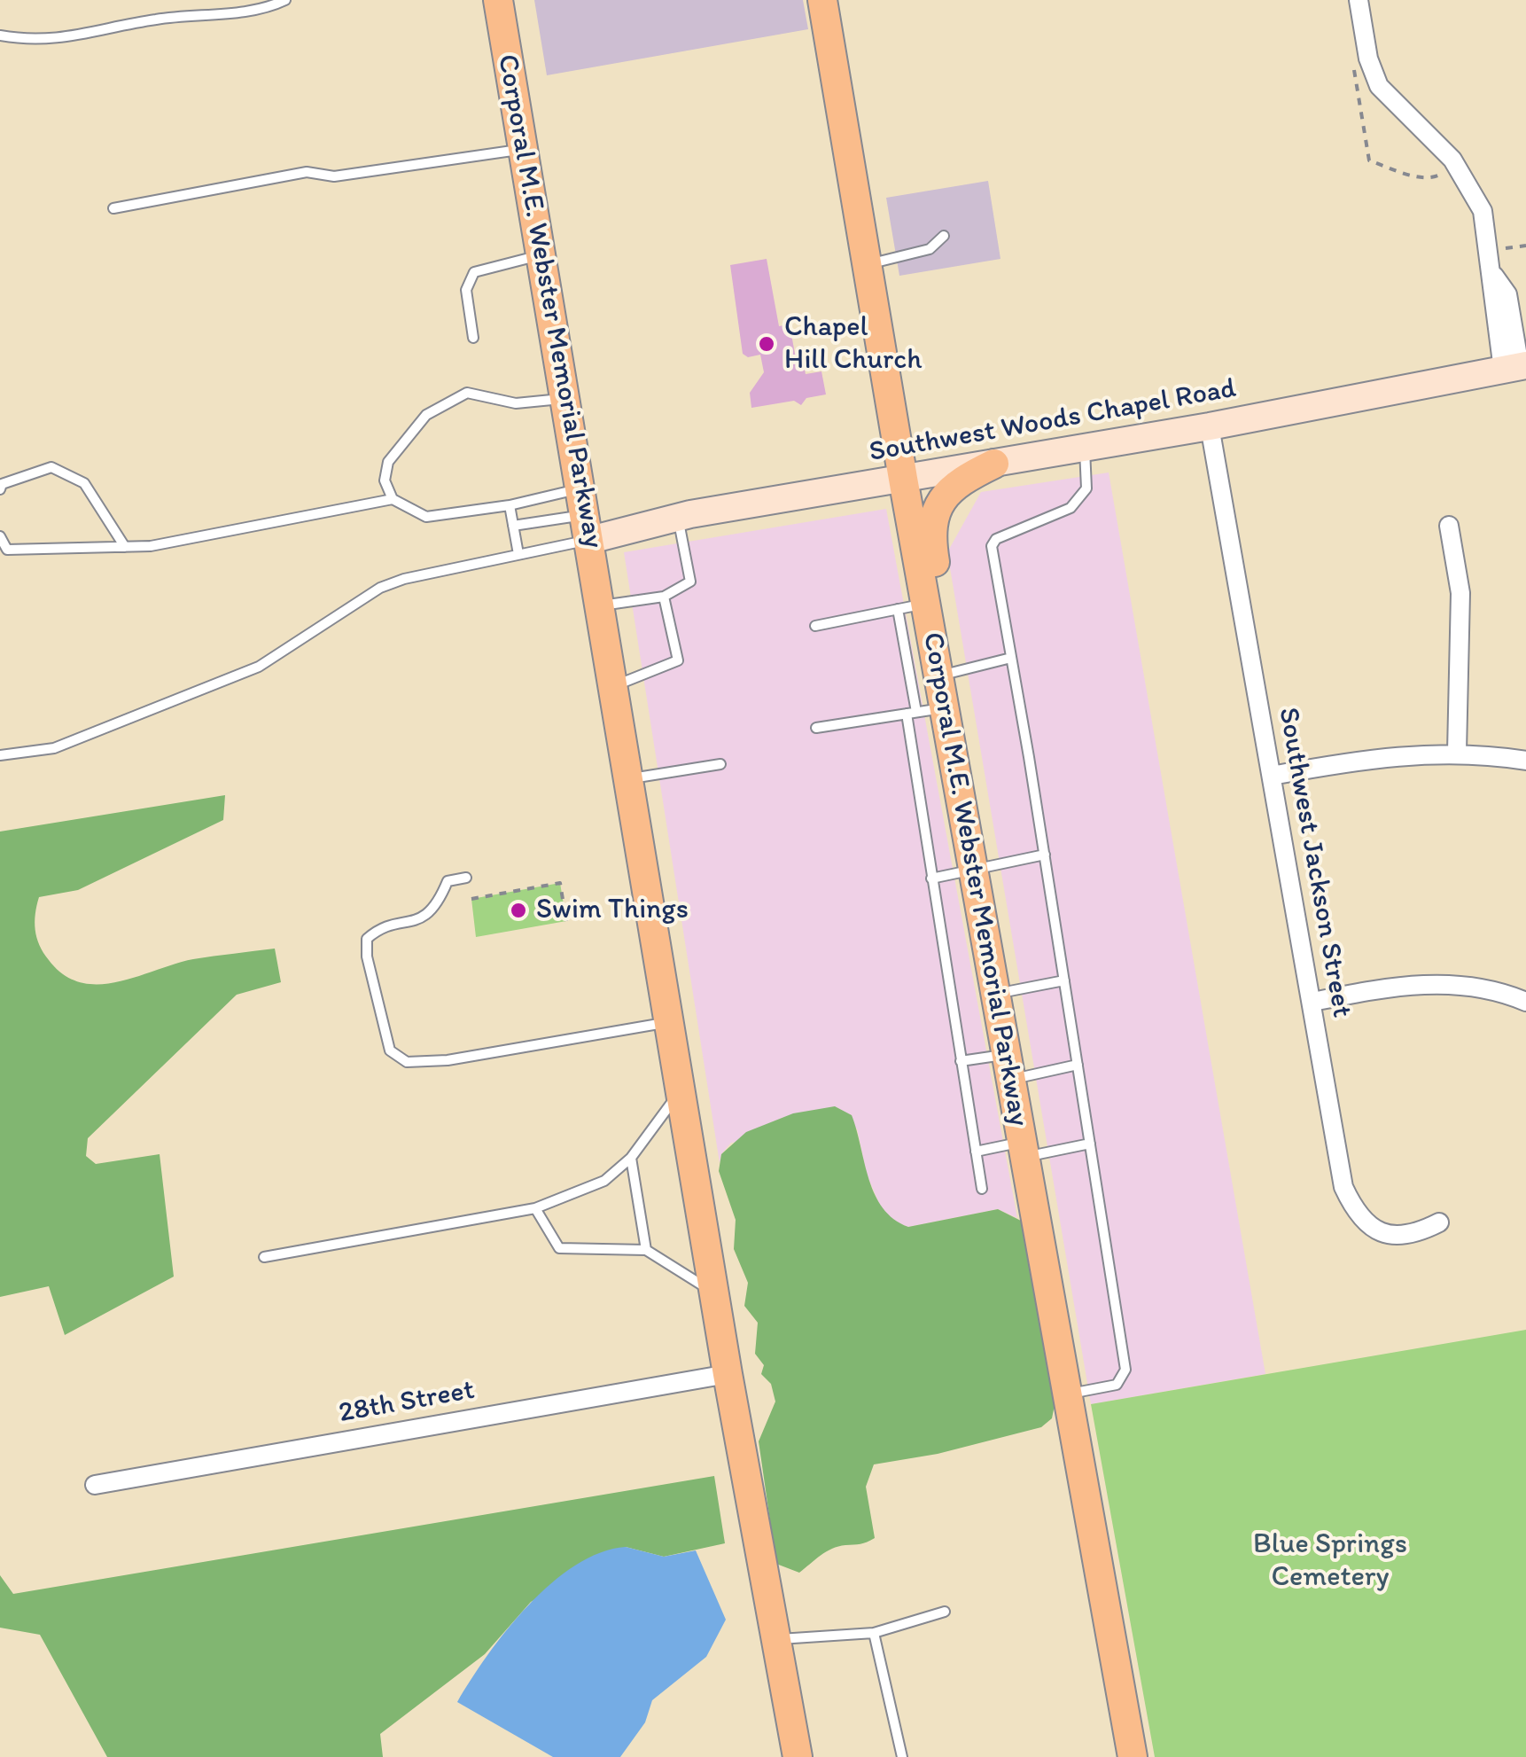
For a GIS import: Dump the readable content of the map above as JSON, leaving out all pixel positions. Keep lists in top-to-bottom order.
{
  "streets": {
    "main road": ["Corporal M.E. Webster Memorial Parkway", "Southwest Woods Chapel Road"],
    "street": ["Southwest Jackson Street", "28th Street"]
  },
  "crossings": [
    ["Corporal M.E. Webster Memorial Parkway", "Southwest Woods Chapel Road"],
    ["Corporal M.E. Webster Memorial Parkway", "28th Street"],
    ["Southwest Woods Chapel Road", "Southwest Jackson Street"]
  ],
  "parks": ["Blue Springs Cemetery"],
  "places": ["Chapel Hill Church", "Swim Things"]
}
